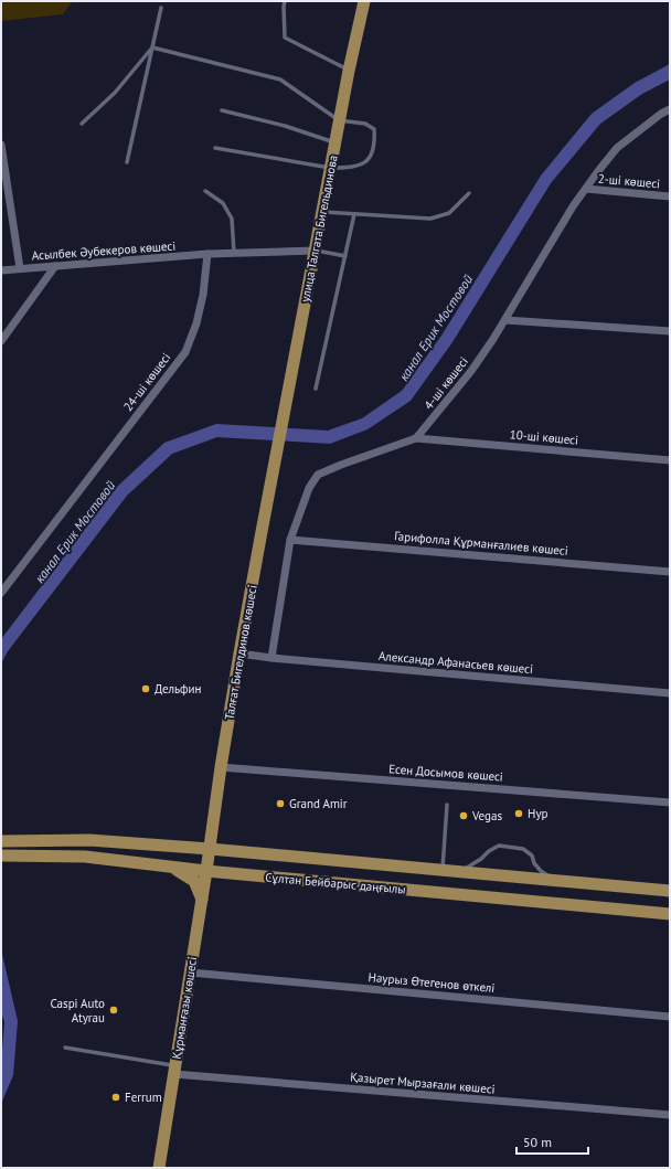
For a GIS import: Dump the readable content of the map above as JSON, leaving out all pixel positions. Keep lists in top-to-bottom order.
{
  "streets": {
    "main road": [
      "улица Талгата Бигельдинова",
      "Талғат Бигелдинов көшесі",
      "Сұлтан Бейбарыс даңғылы",
      "Құрманғазы көшесі"
    ],
    "street": [
      "2-ші көшесі",
      "Асылбек Әубекеров көшесі",
      "24-ші көшесі",
      "4-ші көшесі",
      "10-ші көшесі",
      "Гарифолла Құрманғалиев көшесі",
      "Александр Афанасьев көшесі",
      "Есен Досымов көшесі",
      "Наурыз Өтегенов өткелі",
      "Қазырет Мырзағали көшесі"
    ]
  },
  "crossings": [
    ["2-ші көшесі", "4-ші көшесі"],
    ["улица Талгата Бигельдинова", "Талғат Бигелдинов көшесі"],
    ["Асылбек Әубекеров көшесі", "24-ші көшесі"],
    ["4-ші көшесі", "10-ші көшесі"],
    ["Талғат Бигелдинов көшесі", "Александр Афанасьев көшесі"],
    ["Талғат Бигелдинов көшесі", "Есен Досымов көшесі"],
    ["Талғат Бигелдинов көшесі", "Сұлтан Бейбарыс даңғылы"],
    ["Талғат Бигелдинов көшесі", "Құрманғазы көшесі"],
    ["Сұлтан Бейбарыс даңғылы", "Құрманғазы көшесі"],
    ["Наурыз Өтегенов өткелі", "Құрманғазы көшесі"],
    ["Құрманғазы көшесі", "Қазырет Мырзағали көшесі"]
  ],
  "water": ["канал Ерик Мостовой"],
  "places": [
    "Дельфин",
    "Grand Amir",
    "Нур",
    "Vegas",
    "Caspi Auto Atyrau",
    "Ferrum"
  ],
  "scale_bar": "50 m"
}
